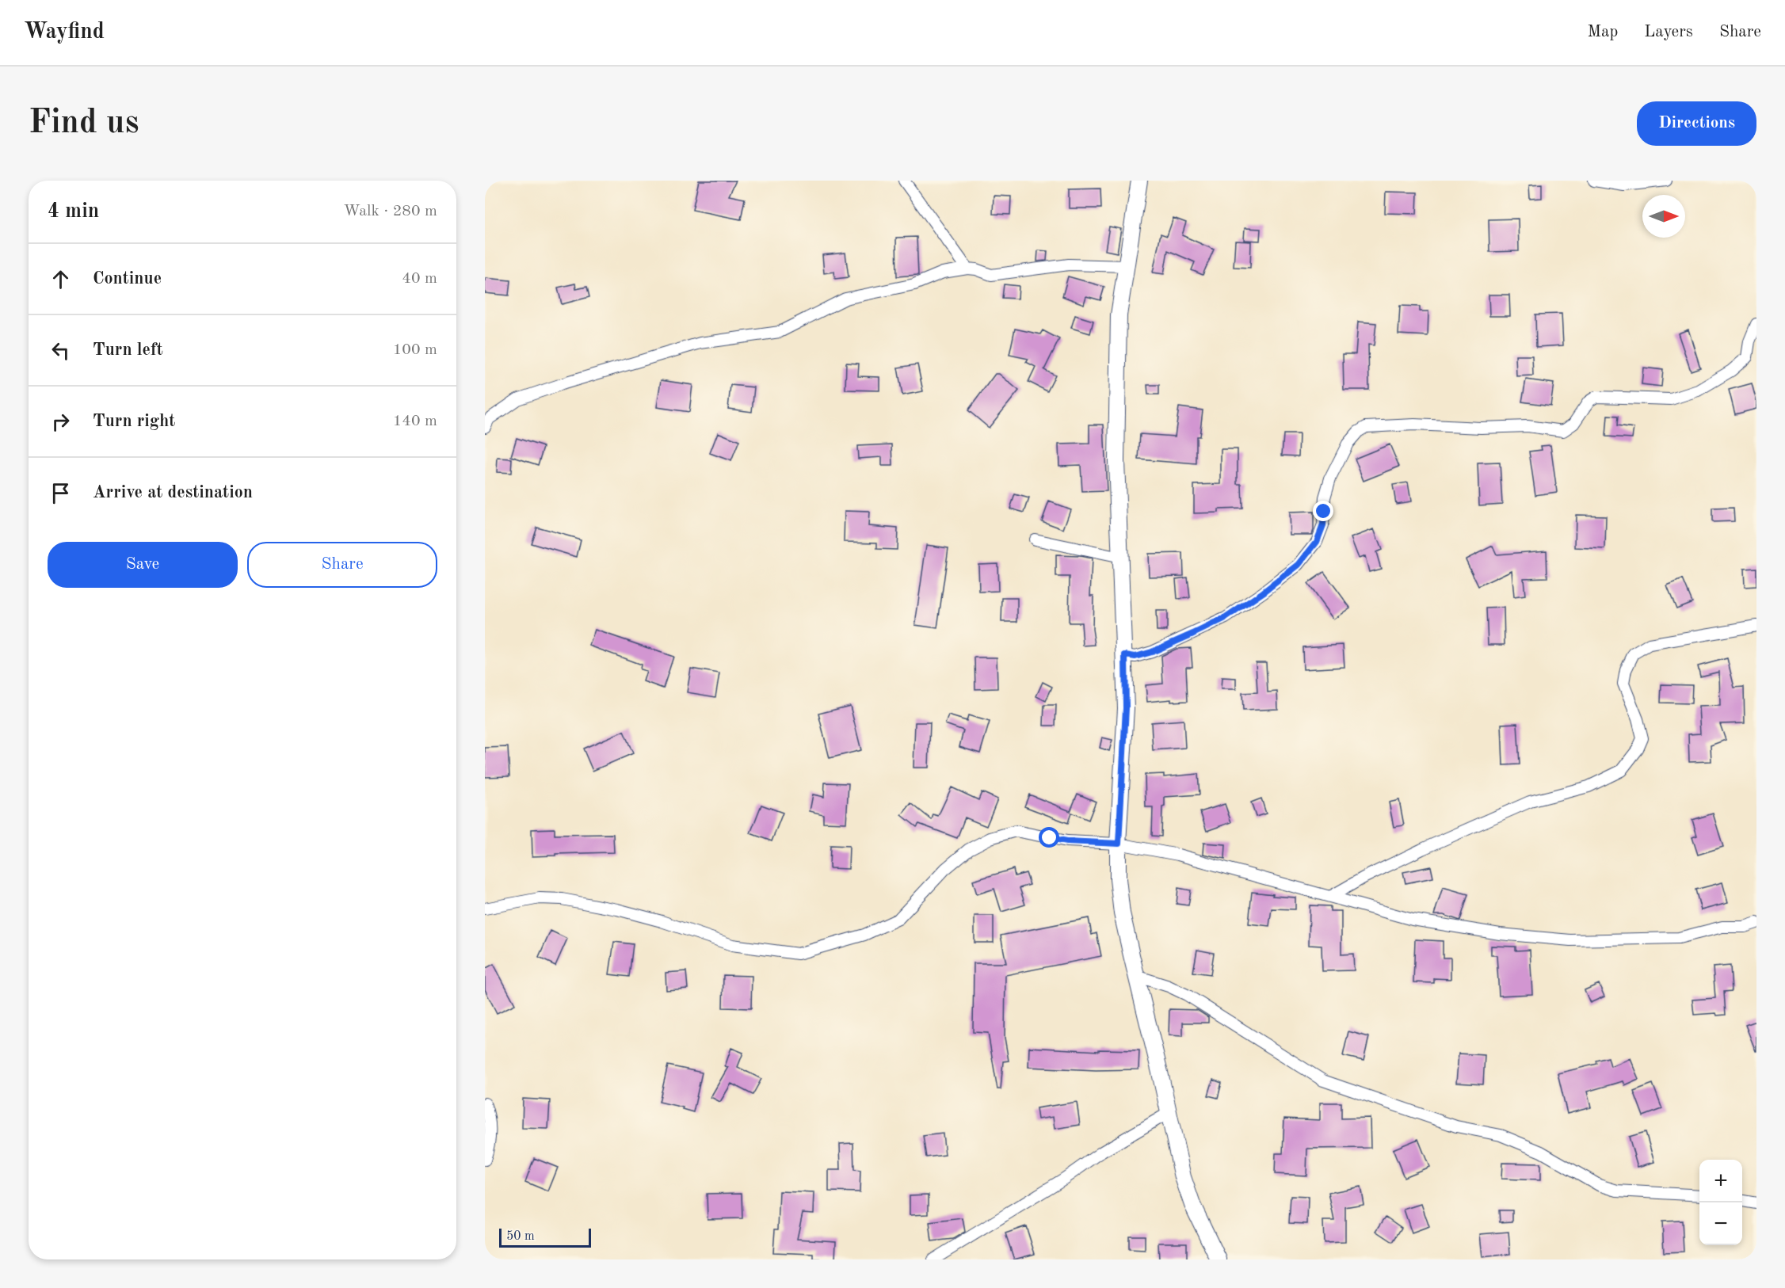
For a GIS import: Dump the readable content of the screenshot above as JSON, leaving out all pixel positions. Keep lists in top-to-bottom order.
{
  "scale_bar": "50 m",
  "north": "right",
  "page": {
    "header": "Wayfind",
    "nav": ["Map", "Layers", "Share"],
    "buttons": [
      "Directions",
      ["Save", "Share"]
    ],
    "title": "Find us",
    "heading": ["4 min", "Walk · 280 m"],
    "list": [
      ["Continue", "40 m"],
      ["Turn left", "100 m"],
      ["Turn right", "140 m"],
      "Arrive at destination"
    ],
    "map_buttons": ["+", "−"],
    "scale": "50 m"
  }
}
